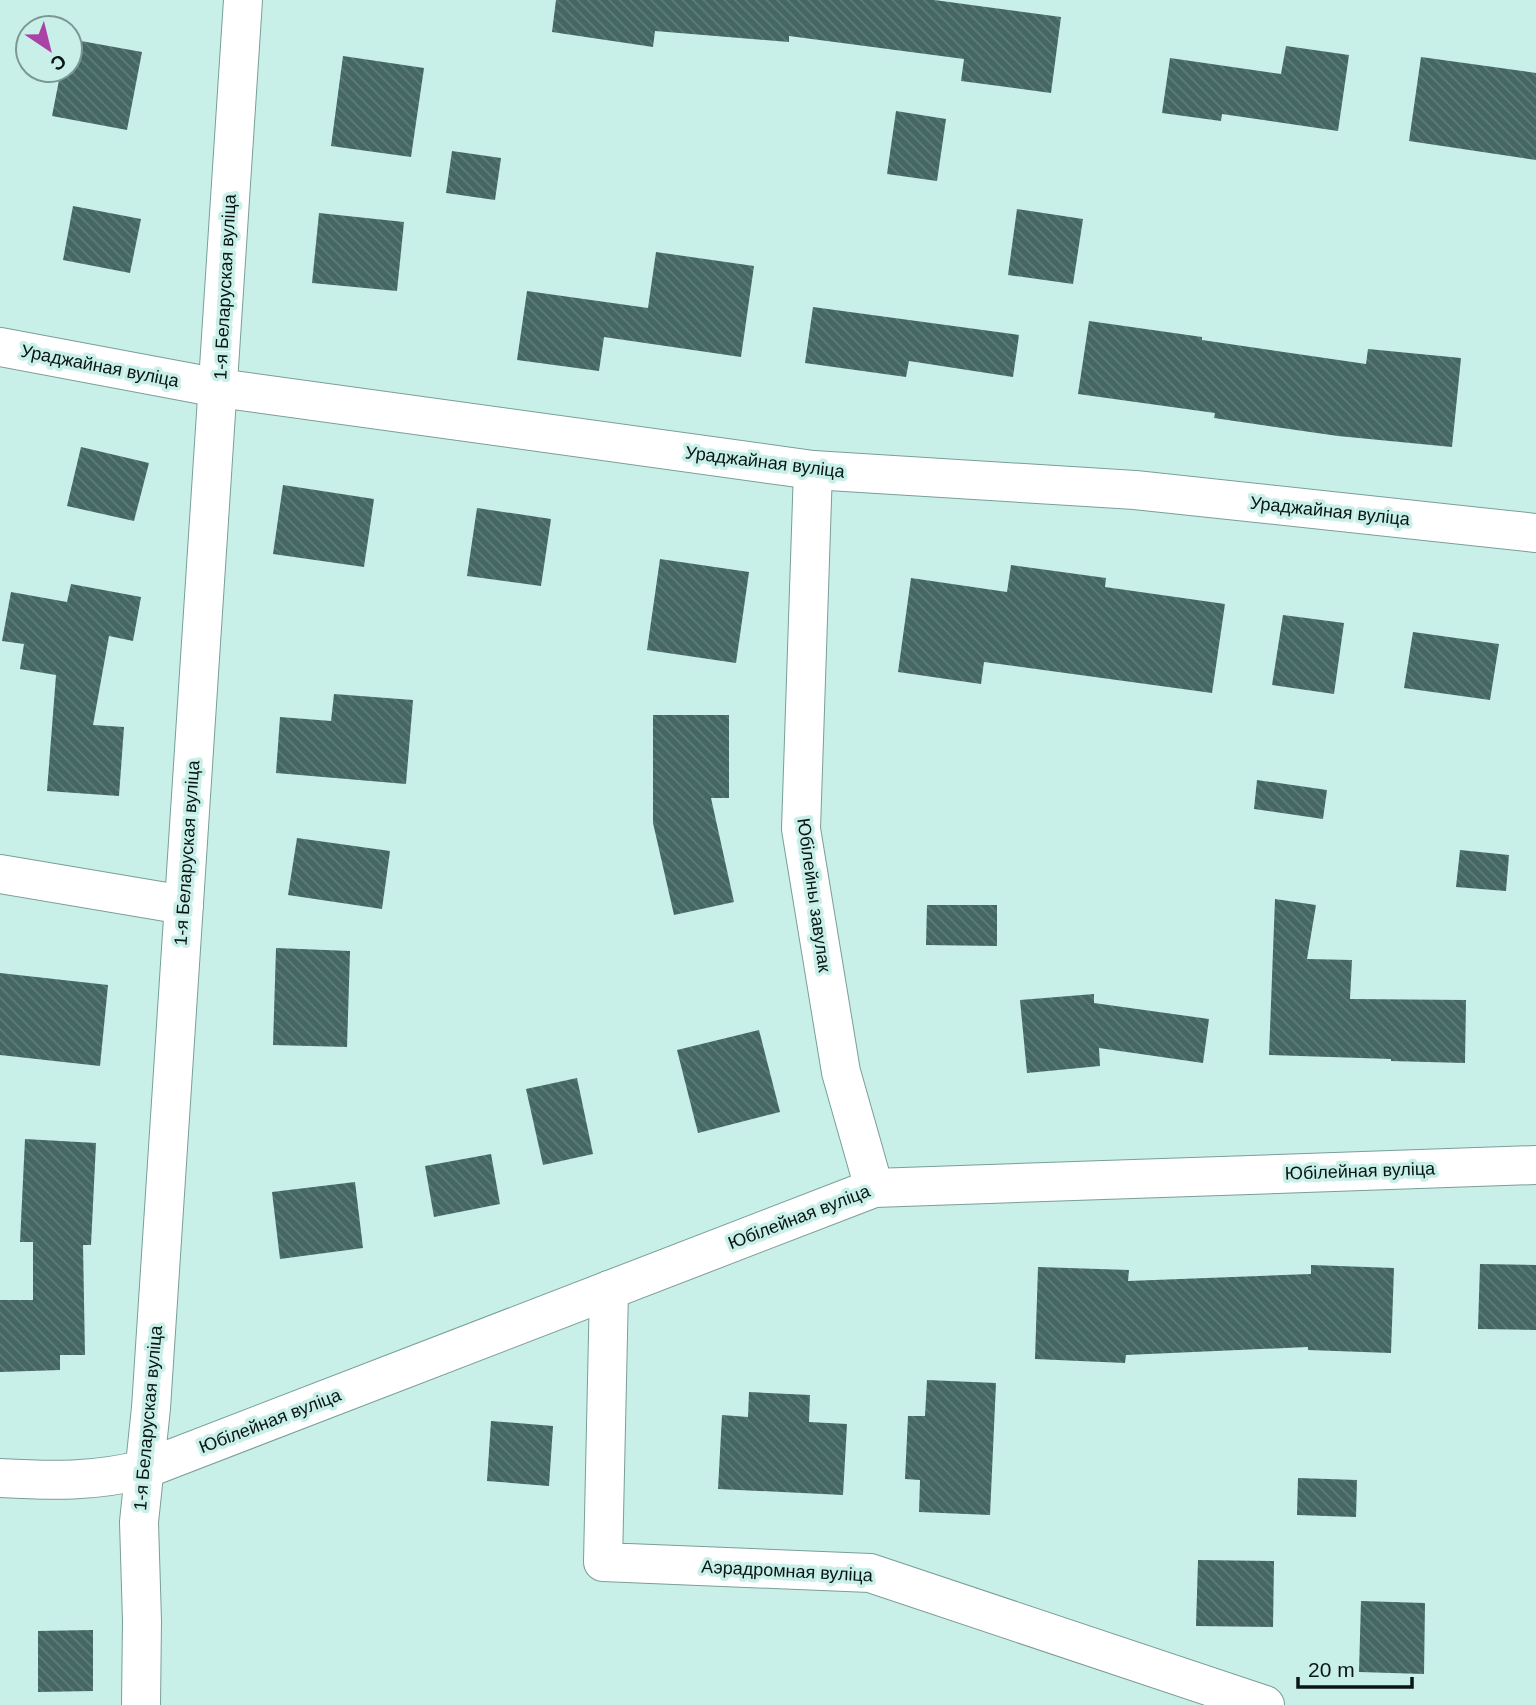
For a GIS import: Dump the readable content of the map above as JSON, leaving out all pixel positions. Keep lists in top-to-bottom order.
{
  "streets": {
    "street": [
      "1-я Беларуская вуліца",
      "Ураджайная вуліца",
      "Юбілейны завулак",
      "Юбілейная вуліца",
      "Аэрадромная вуліца"
    ]
  },
  "crossings": [
    ["1-я Беларуская вуліца", "Ураджайная вуліца"],
    ["1-я Беларуская вуліца", "Юбілейная вуліца"],
    ["Ураджайная вуліца", "Юбілейны завулак"],
    ["Юбілейны завулак", "Юбілейная вуліца"],
    ["Юбілейная вуліца", "Аэрадромная вуліца"]
  ],
  "scale_bar": "20 m",
  "north": "bottom right"
}
